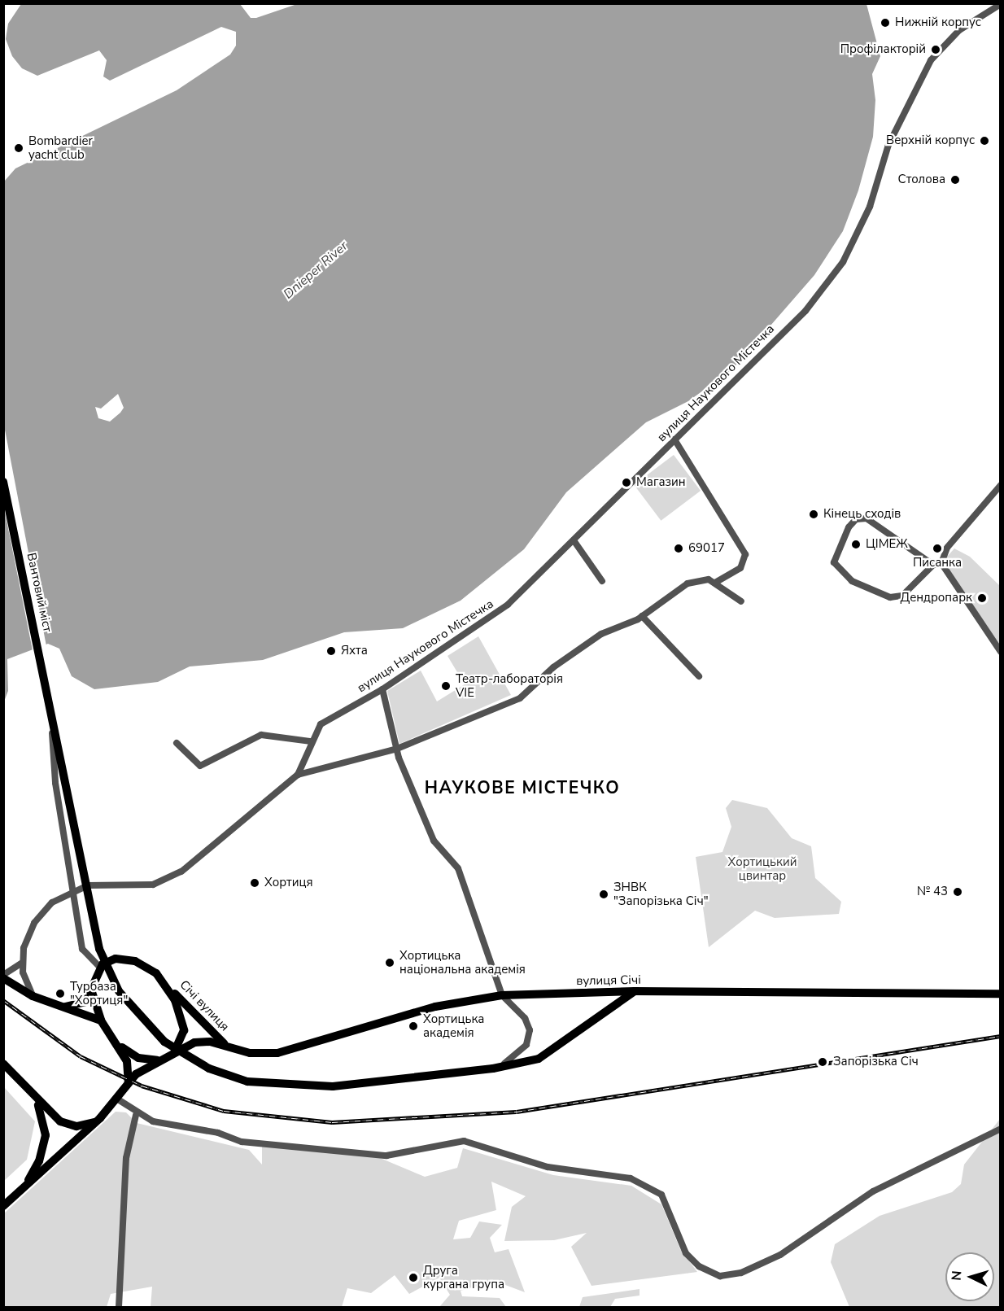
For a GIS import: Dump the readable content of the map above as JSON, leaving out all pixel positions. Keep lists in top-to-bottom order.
{
  "streets": {
    "main road": ["Вантовий міст", "вулиця Січі", "Січі вулиця"],
    "street": ["вулиця Наукового Містечка"]
  },
  "crossings": [
    ["Вантовий міст", "вулиця Січі"],
    ["вулиця Січі", "Січі вулиця"]
  ],
  "districts": ["НАУКОВЕ МІСТЕЧКО"],
  "water": ["Dnieper River"],
  "parks": ["Хортицький цвинтар"],
  "places": [
    "Нижній корпус",
    "Профілакторій",
    "Верхній корпус",
    "Bombardier yacht club",
    "Столова",
    "Магазин",
    "Кінець сходів",
    "ЦІМЕЖ",
    "69017",
    "Писанка",
    "Дендропарк",
    "Яхта",
    "Театр-лабораторія VIE",
    "Хортиця",
    "№ 43",
    "ЗНВК \"Запорізька Січ\"",
    "Хортицька національна академія",
    "Турбаза \"Хортиця\"",
    "Хортицька академія",
    "Запорізька Січ",
    "Друга кургана група"
  ],
  "north": "left"
}
